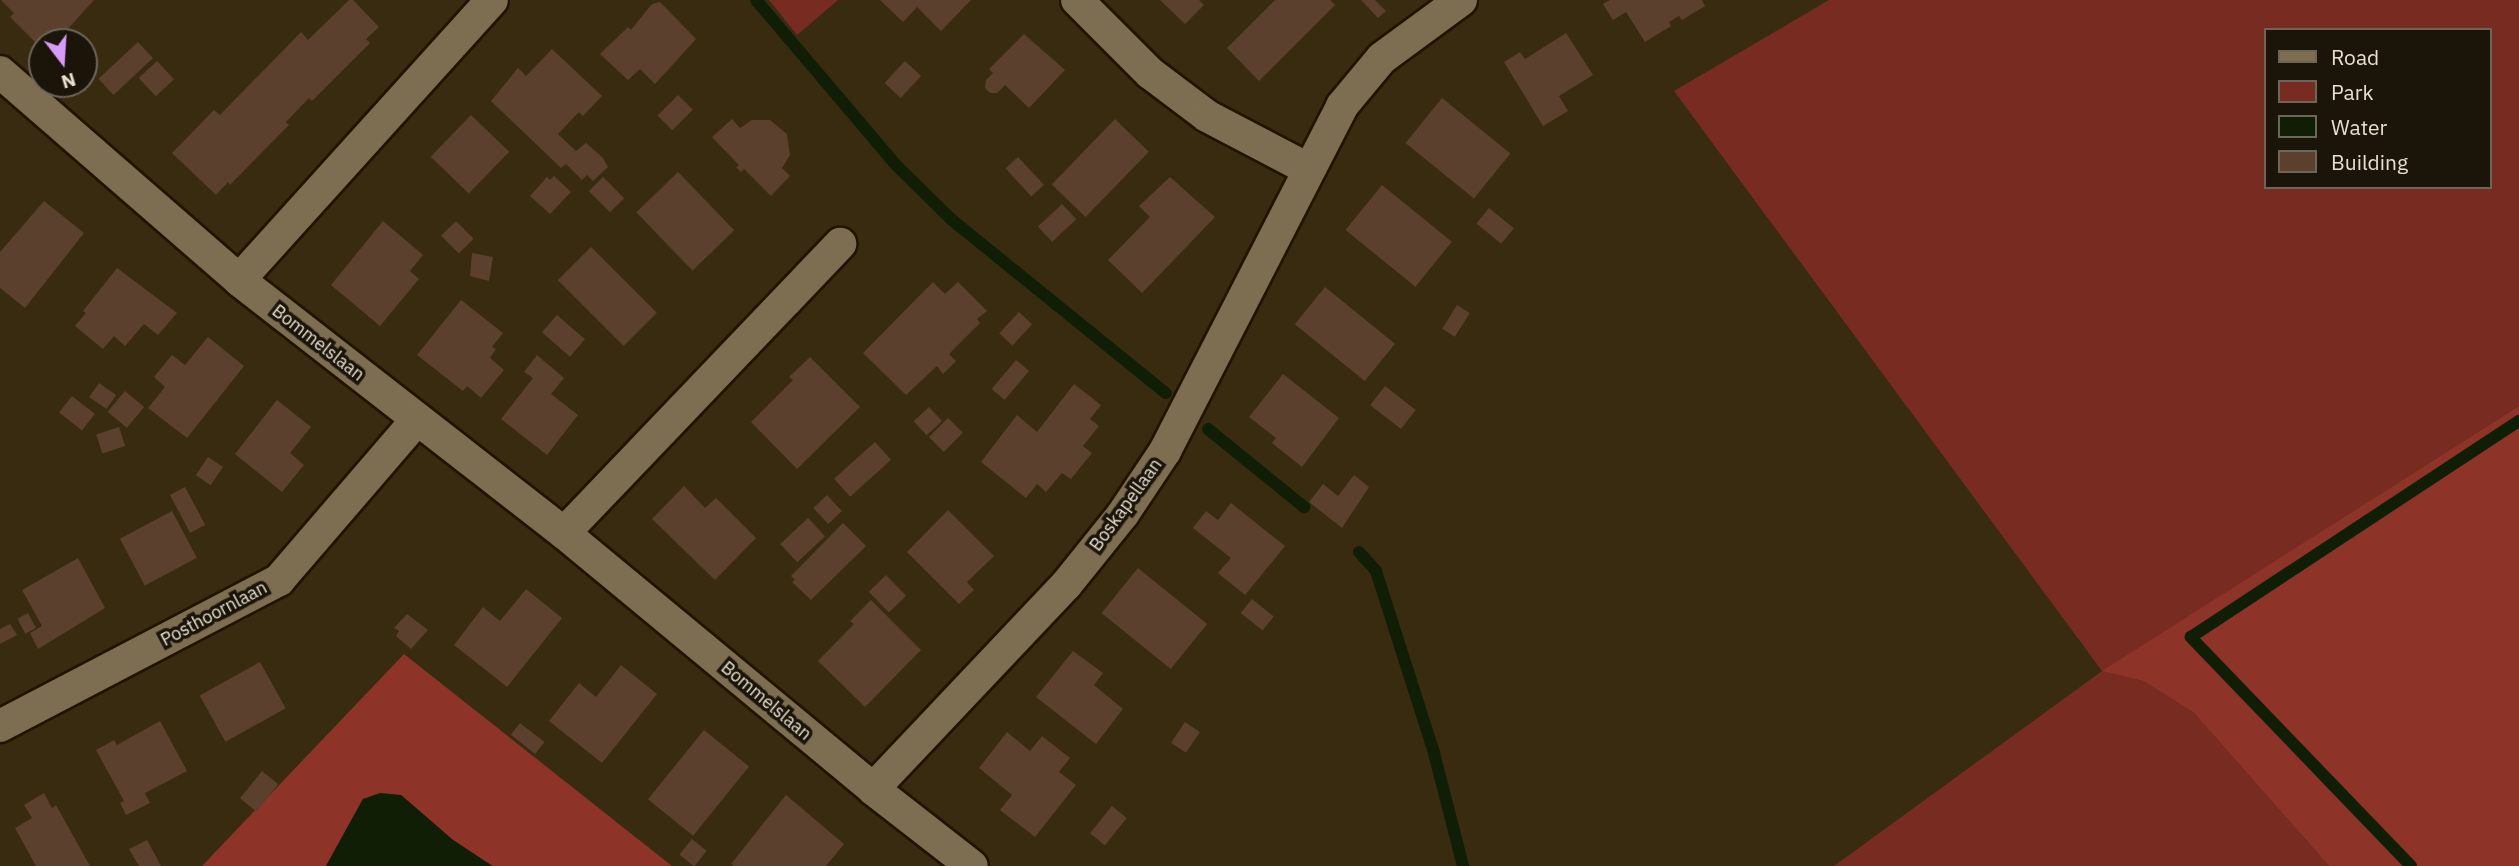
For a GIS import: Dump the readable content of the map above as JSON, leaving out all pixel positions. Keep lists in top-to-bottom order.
{
  "streets": {
    "street": ["Bommelslaan", "Boskapellaan", "Posthoornlaan"]
  },
  "crossings": [
    ["Bommelslaan", "Boskapellaan"],
    ["Bommelslaan", "Posthoornlaan"]
  ],
  "legend": [
    "Road",
    "Park",
    "Water",
    "Building"
  ],
  "north": "bottom"
}
